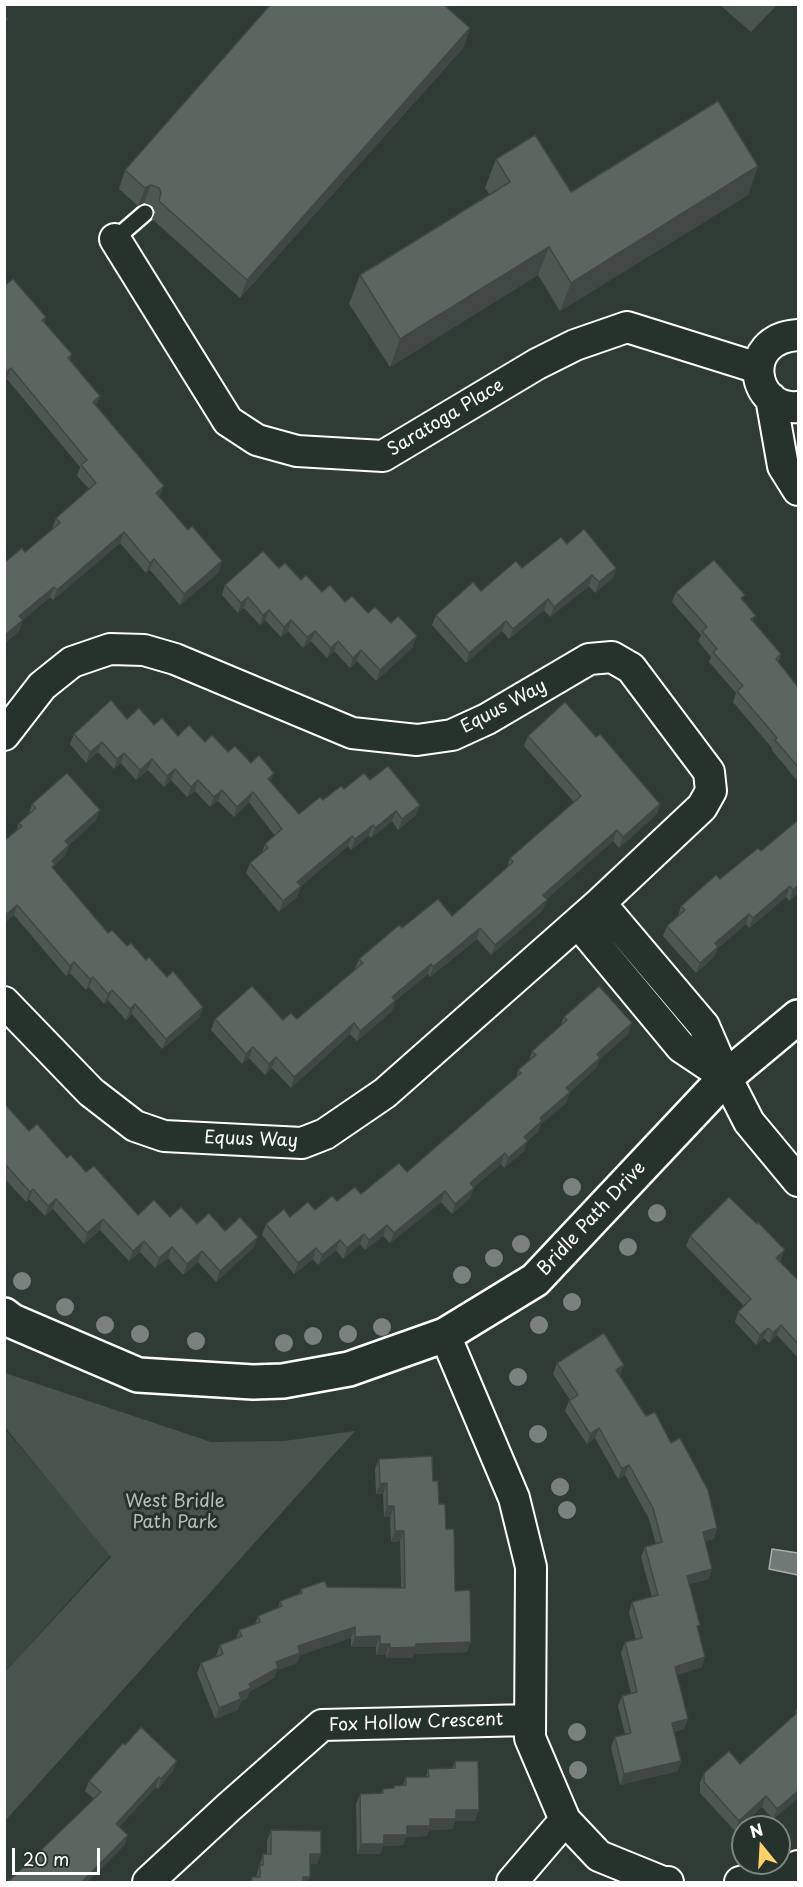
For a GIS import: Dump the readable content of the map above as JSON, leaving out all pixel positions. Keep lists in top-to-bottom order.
{
  "streets": {
    "street": [
      "Saratoga Place",
      "Equus Way",
      "Bridle Path Drive",
      "Fox Hollow Crescent"
    ]
  },
  "parks": ["West Bridle Path Park"],
  "scale_bar": "20 m",
  "north": "top"
}
